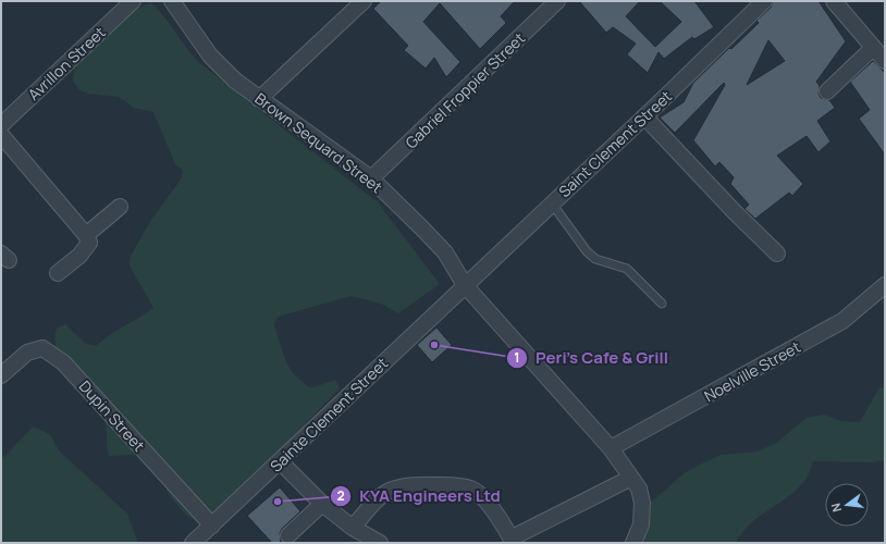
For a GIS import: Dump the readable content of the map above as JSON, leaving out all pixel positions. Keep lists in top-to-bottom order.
{
  "streets": {
    "street": [
      "Avrillon Street",
      "Gabriel Froppier Street",
      "Brown Sequard Street",
      "Saint Clement Street",
      "Noelville Street",
      "Sainte Clement Street",
      "Dupin Street"
    ]
  },
  "crossings": [
    ["Gabriel Froppier Street", "Brown Sequard Street"],
    ["Brown Sequard Street", "Saint Clement Street"],
    ["Brown Sequard Street", "Noelville Street"],
    ["Brown Sequard Street", "Sainte Clement Street"],
    ["Saint Clement Street", "Sainte Clement Street"],
    ["Sainte Clement Street", "Dupin Street"]
  ],
  "places": ["Peri's Cafe & Grill", "KYA Engineers Ltd"],
  "north": "left"
}
